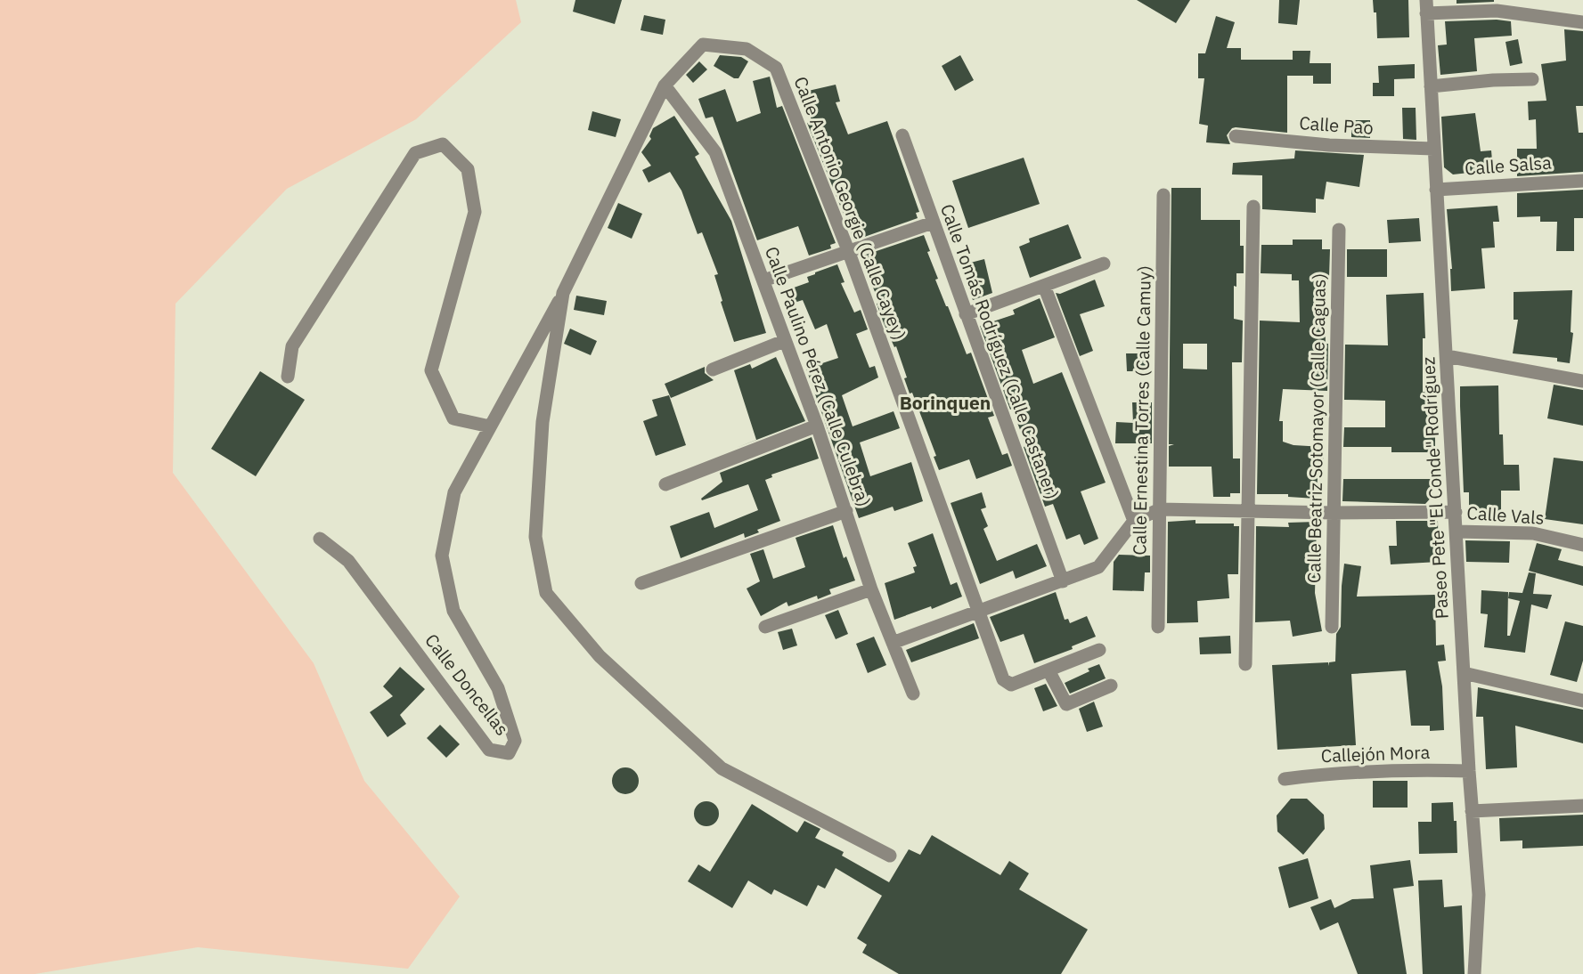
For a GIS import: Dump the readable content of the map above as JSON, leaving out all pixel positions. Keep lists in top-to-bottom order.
{
  "streets": {
    "street": [
      "Calle Pao",
      "Calle Salsa",
      "Calle Antonio Georgie (Calle Cayey)",
      "Calle Tomás Rodríguez (Calle Castaner)",
      "Calle Paulino Pérez (Calle Culebra)",
      "Calle Ernestina Torres (Calle Camuy)",
      "Calle Beatriz Sotomayor (Calle Caguas)",
      "Paseo Pete \"El Conde\" Rodríguez",
      "Calle Vals",
      "Calle Doncellas",
      "Callejón Mora"
    ]
  },
  "crossings": [
    ["Calle Pao", "Paseo Pete \"El Conde\" Rodríguez"],
    ["Calle Salsa", "Paseo Pete \"El Conde\" Rodríguez"],
    ["Calle Antonio Georgie (Calle Cayey)", "Calle Paulino Pérez (Calle Culebra)"],
    ["Calle Antonio Georgie (Calle Cayey)", "Calle Doncellas"],
    ["Paseo Pete \"El Conde\" Rodríguez", "Calle Vals"],
    ["Paseo Pete \"El Conde\" Rodríguez", "Callejón Mora"]
  ],
  "districts": ["Borinquen"]
}
